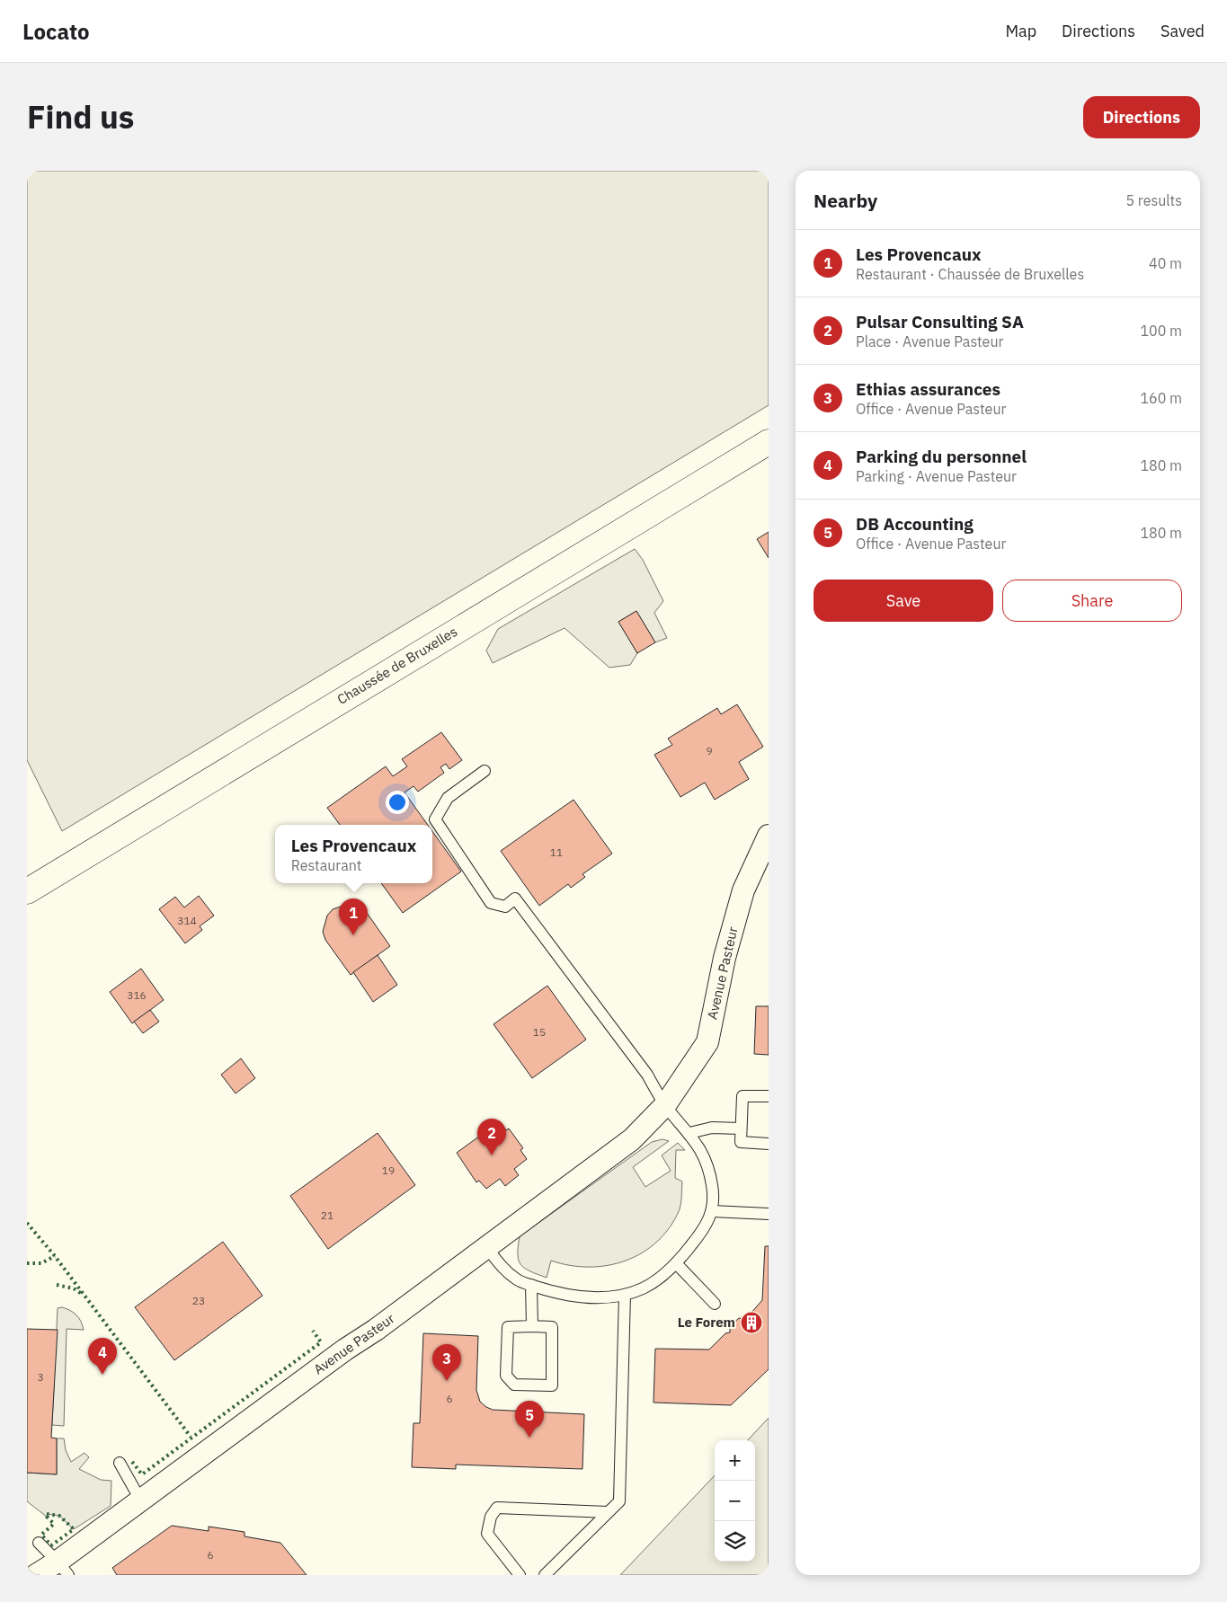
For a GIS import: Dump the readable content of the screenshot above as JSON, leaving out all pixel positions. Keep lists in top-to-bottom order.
{
  "streets": {
    "main road": ["Chaussée de Bruxelles"],
    "street": ["Avenue Pasteur"]
  },
  "places": {
    "building": ["Le Forem"]
  },
  "house_numbers": [
    "9",
    "11",
    "314",
    "316",
    "15",
    "19",
    "21",
    "23",
    "3",
    "6",
    "6"
  ],
  "page": {
    "header": "Locato",
    "nav": ["Map", "Directions", "Saved"],
    "title": "Find us",
    "buttons": [
      "Directions",
      ["Save", "Share"]
    ],
    "heading": ["Nearby", "5 results"],
    "list": [
      {
        "mark": "1",
        "name": "Les Provencaux",
        "note": "Restaurant · Chaussée de Bruxelles",
        "value": "40 m"
      },
      {
        "mark": "2",
        "name": "Pulsar Consulting SA",
        "note": "Place · Avenue Pasteur",
        "value": "100 m"
      },
      {
        "mark": "3",
        "name": "Ethias assurances",
        "note": "Office · Avenue Pasteur",
        "value": "160 m"
      },
      {
        "mark": "4",
        "name": "Parking du personnel",
        "note": "Parking · Avenue Pasteur",
        "value": "180 m"
      },
      {
        "mark": "5",
        "name": "DB Accounting",
        "note": "Office · Avenue Pasteur",
        "value": "180 m"
      }
    ],
    "popup": ["Les Provencaux", "Restaurant"],
    "pins": [
      "1",
      "2",
      "4",
      "3",
      "5"
    ],
    "map_buttons": ["+", "−"]
  }
}
